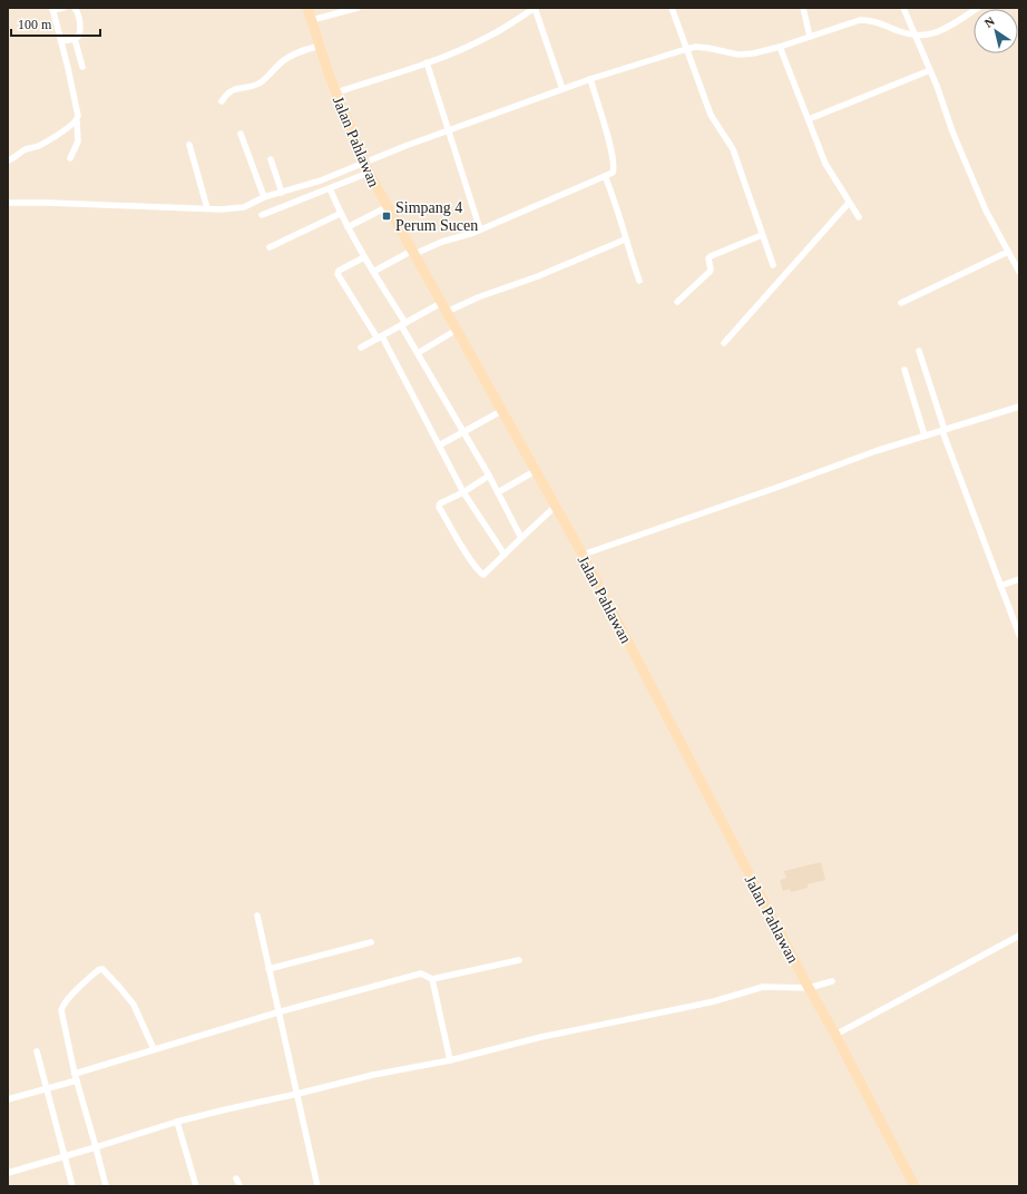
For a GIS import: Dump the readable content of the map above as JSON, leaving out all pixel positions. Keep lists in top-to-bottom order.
{
  "streets": {
    "main road": ["Jalan Pahlawan"]
  },
  "places": {
    "transit": ["Simpang 4 Perum Sucen"]
  },
  "scale_bar": "100 m",
  "north": "top left"
}
